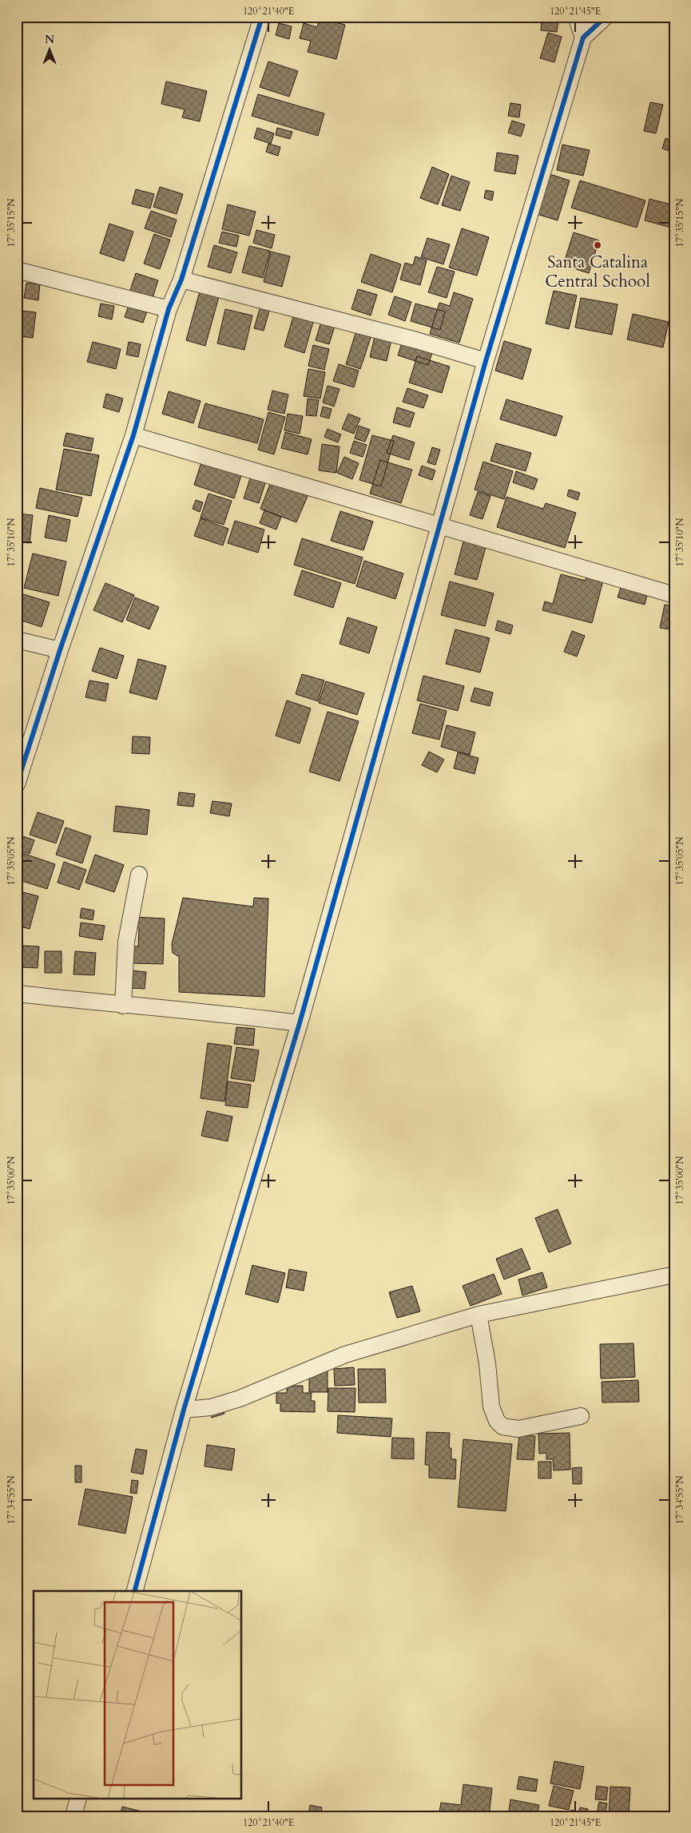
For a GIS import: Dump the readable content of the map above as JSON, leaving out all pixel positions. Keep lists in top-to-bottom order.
{
  "places": ["Santa Catalina Central School"],
  "north": "top",
  "coordinates": [
    "120°21'40\"E",
    "120°21'45\"E",
    "17°35'15\"N",
    "17°35'10\"N",
    "17°35'05\"N",
    "17°35'00\"N",
    "17°34'55\"N"
  ]
}
